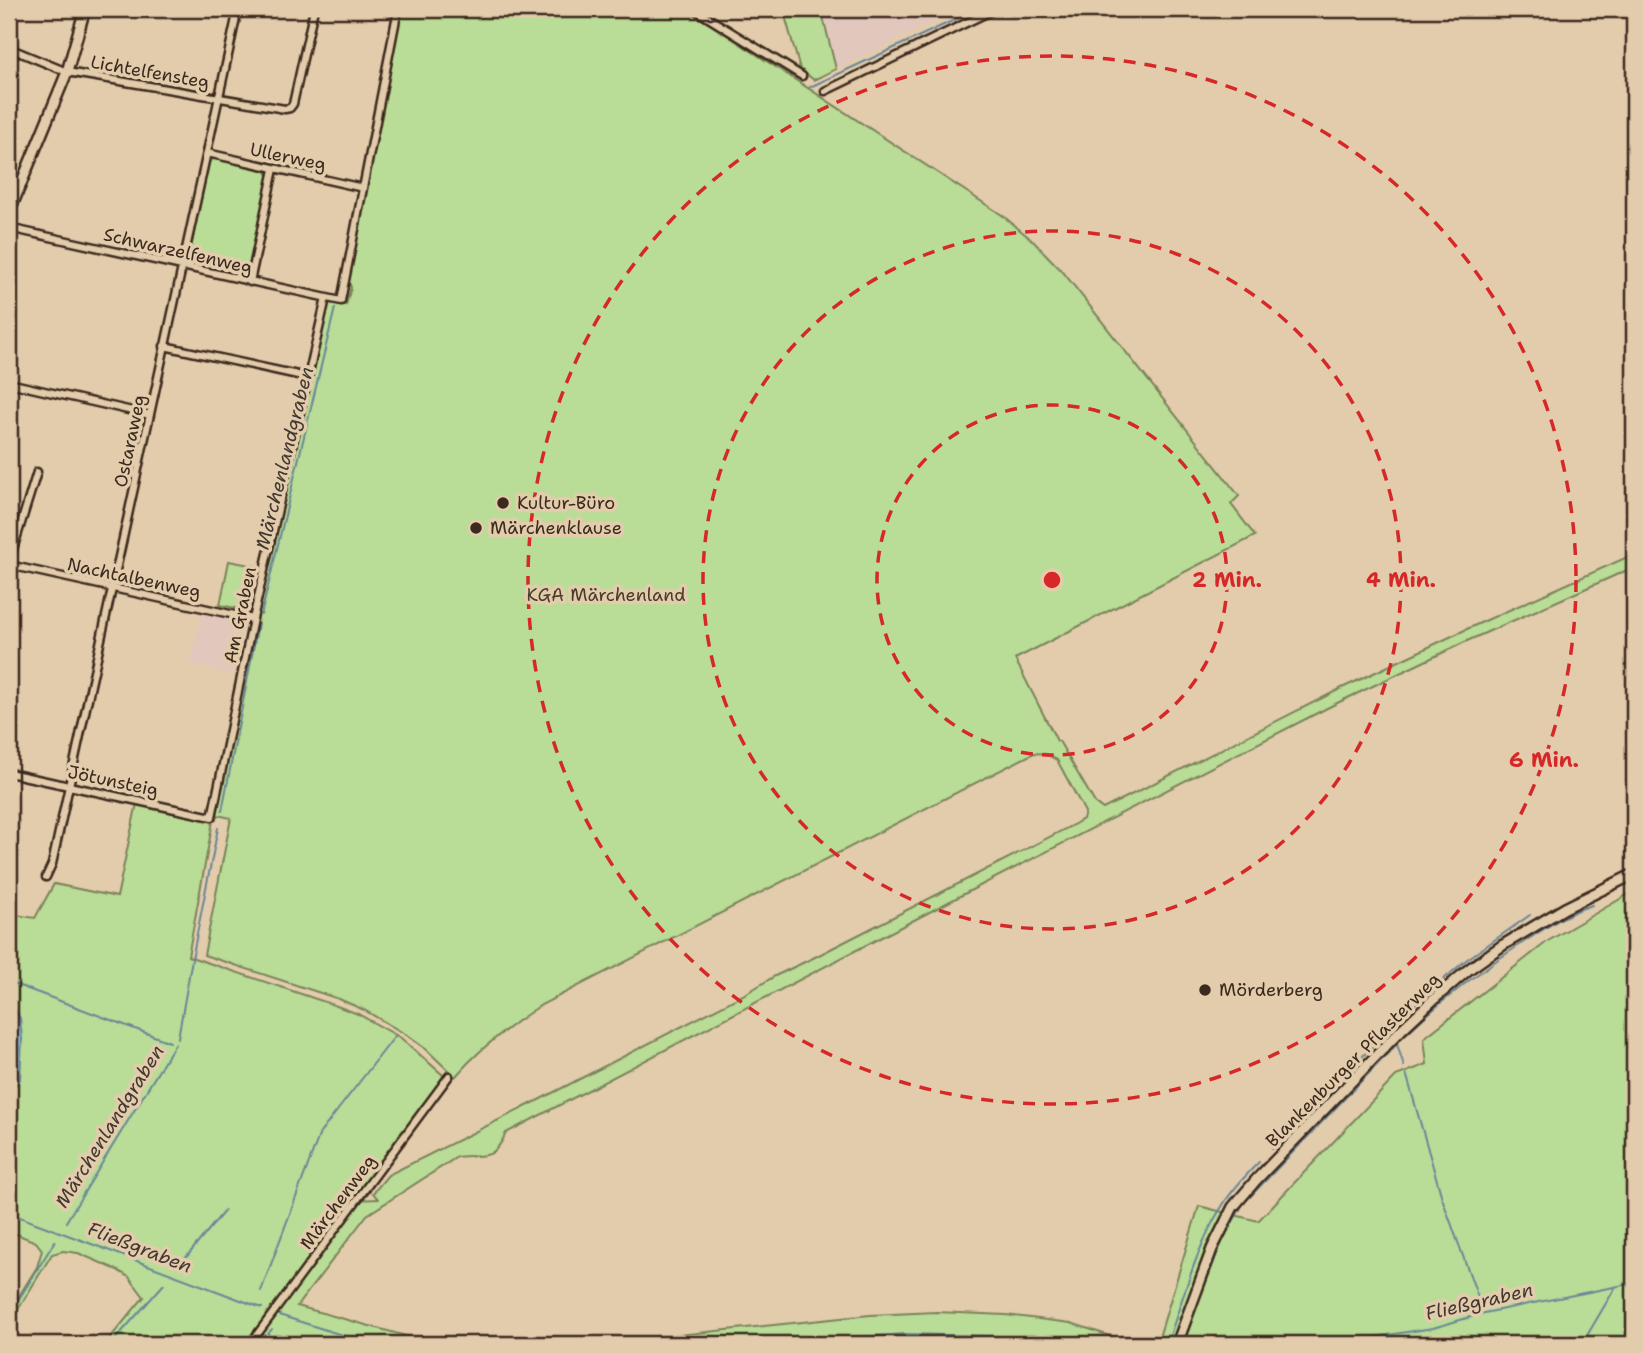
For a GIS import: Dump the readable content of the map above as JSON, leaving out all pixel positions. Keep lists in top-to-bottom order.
{
  "streets": {
    "main road": ["Blankenburger Pflasterweg"],
    "street": [
      "Lichtelfensteg",
      "Ullerweg",
      "Schwarzelfenweg",
      "Ostaraweg",
      "Nachtalbenweg",
      "Am Graben",
      "Jötunsteig",
      "Märchenweg"
    ]
  },
  "crossings": [
    ["Lichtelfensteg", "Ostaraweg"],
    ["Ullerweg", "Schwarzelfenweg"],
    ["Ullerweg", "Ostaraweg"],
    ["Schwarzelfenweg", "Ostaraweg"],
    ["Schwarzelfenweg", "Am Graben"],
    ["Ostaraweg", "Nachtalbenweg"],
    ["Ostaraweg", "Jötunsteig"],
    ["Nachtalbenweg", "Am Graben"],
    ["Am Graben", "Jötunsteig"]
  ],
  "water": ["Märchenlandgraben", "Fließgraben"],
  "parks": ["KGA Märchenland"],
  "places": ["Kultur-Büro", "Märchenklause", "Mörderberg"],
  "rings": ["2 Min.", "4 Min.", "6 Min."]
}
